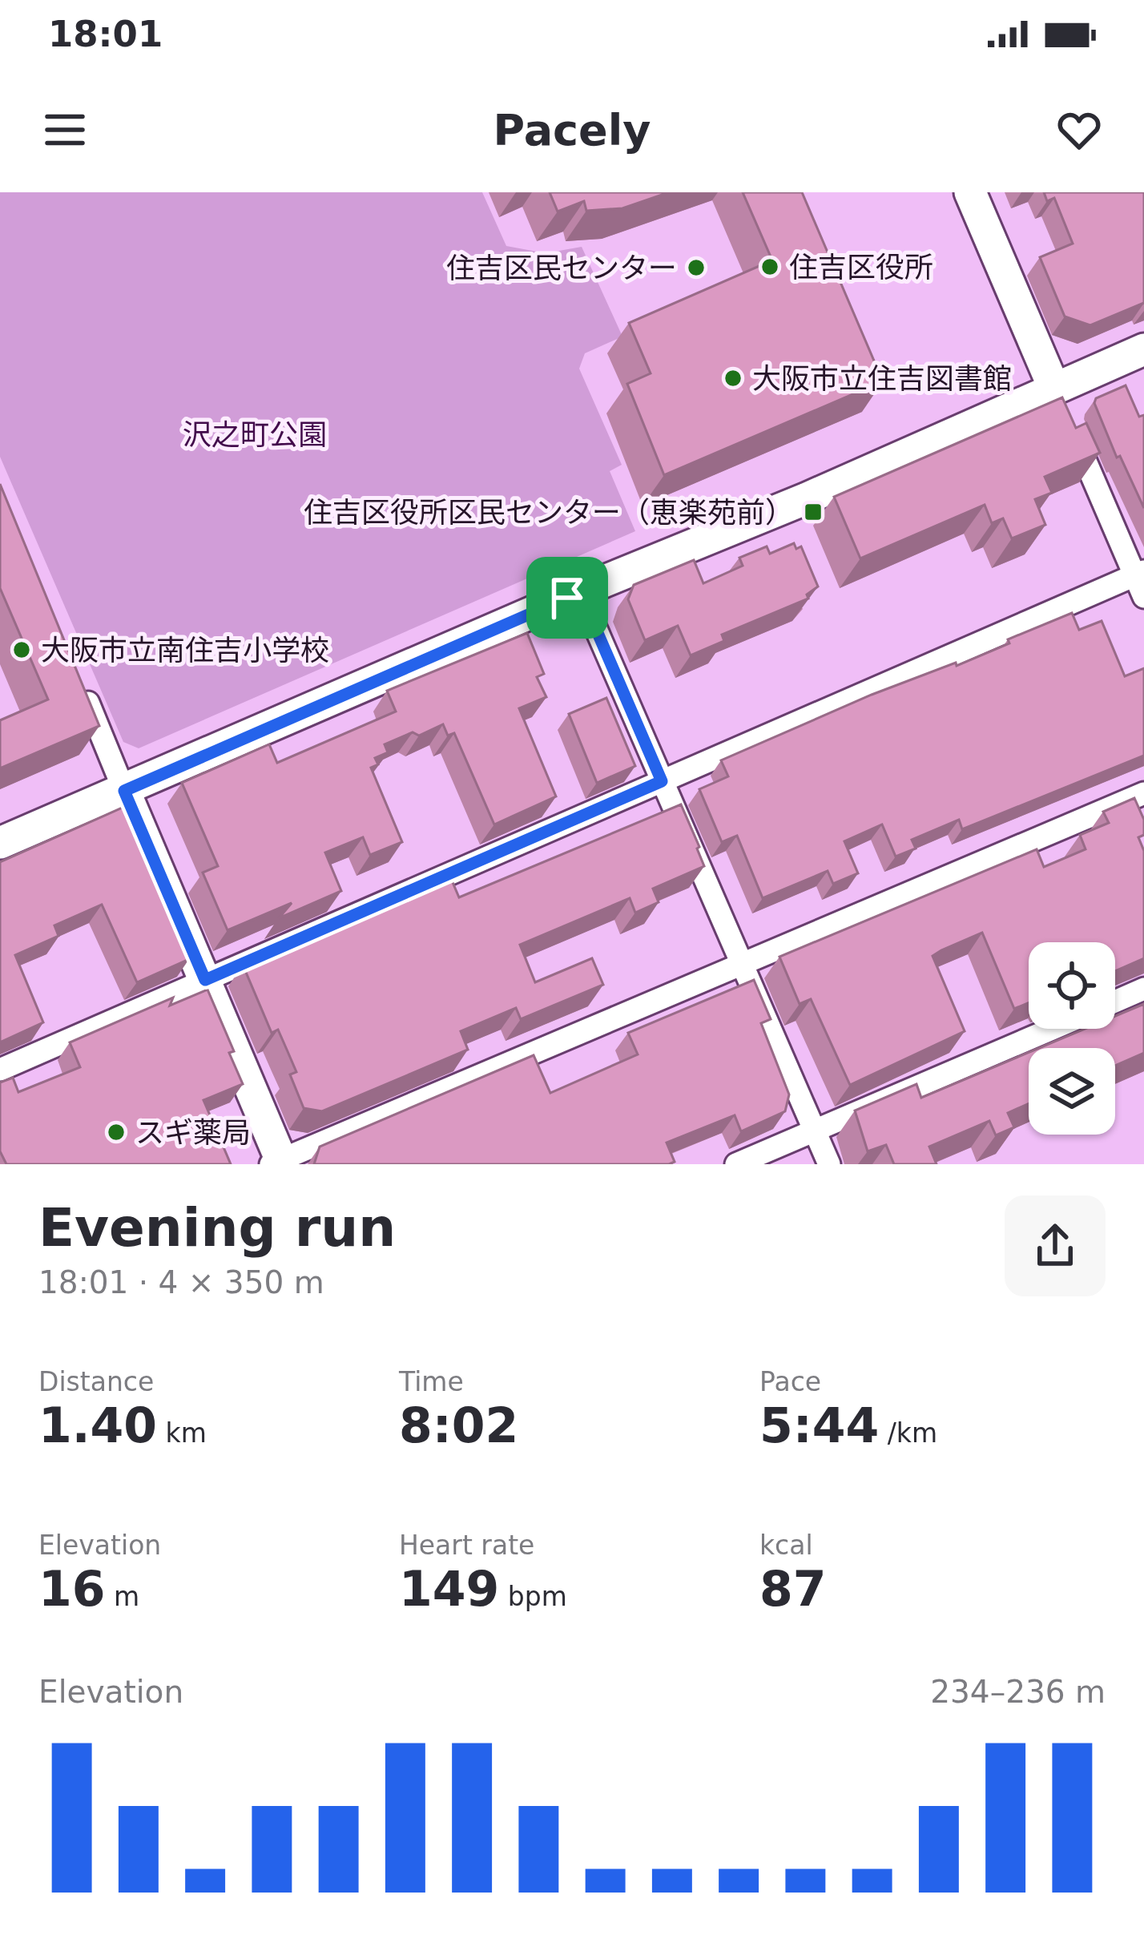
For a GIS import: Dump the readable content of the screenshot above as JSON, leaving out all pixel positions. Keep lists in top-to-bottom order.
{
  "parks": ["沢之町公園"],
  "places": {
    "other": [
      "住吉区役所",
      "住吉区民センター",
      "大阪市立住吉図書館",
      "大阪市立南住吉小学校",
      "スギ薬局"
    ],
    "transit": ["住吉区役所区民センター（恵楽苑前）"]
  },
  "page": {
    "status": "18:01",
    "header": "Pacely",
    "heading": ["Evening run", "18:01 · 4 × 350 m"],
    "stats": [
      ["Distance", "1.40 km"],
      ["Time", "8:02"],
      ["Pace", "5:44 /km"],
      ["Elevation", "16 m"],
      ["Heart rate", "149 bpm"],
      ["kcal", "87"]
    ],
    "chart": ["Elevation", "234–236 m"]
  }
}
